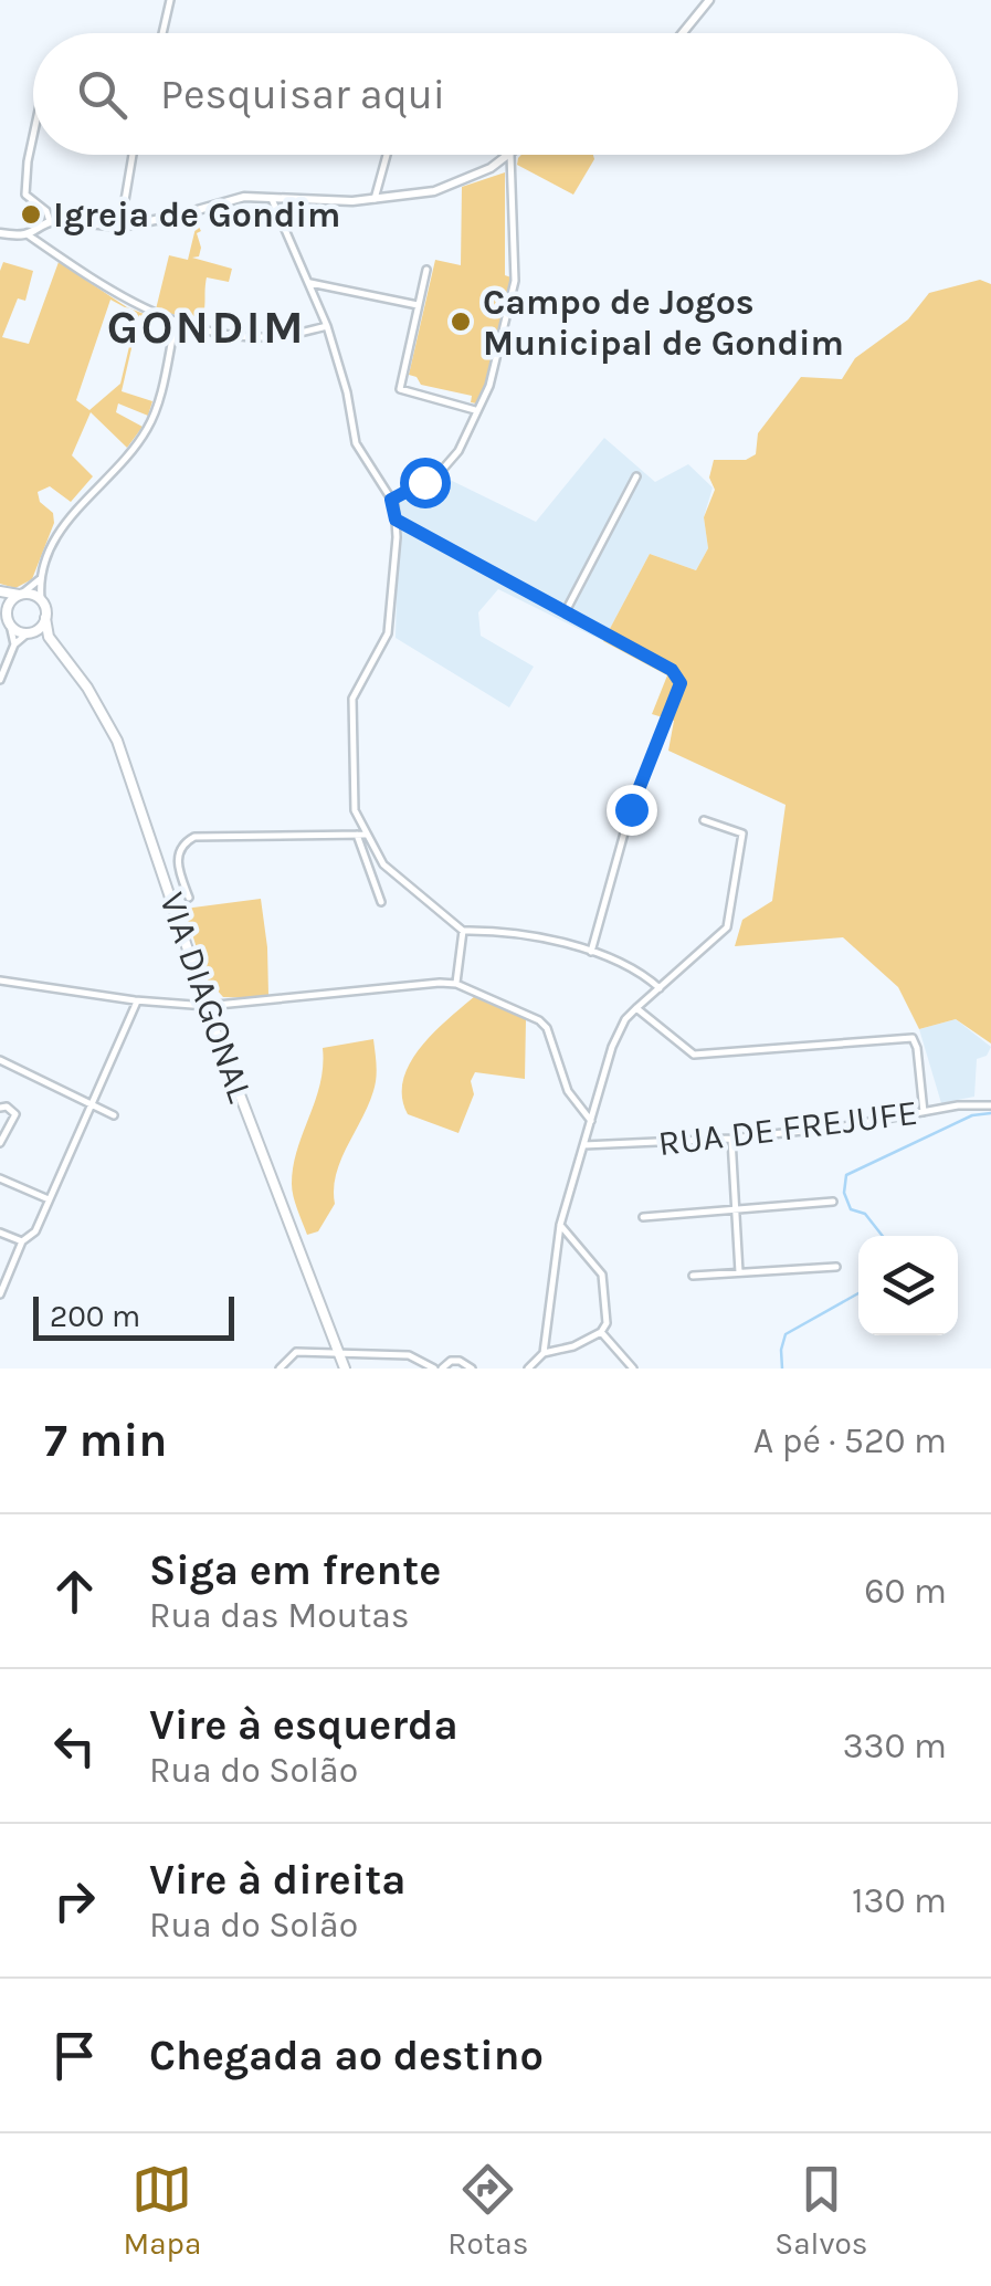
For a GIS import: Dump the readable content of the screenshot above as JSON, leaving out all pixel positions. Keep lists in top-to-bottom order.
{
  "streets": {
    "main road": ["VIA DIAGONAL"],
    "street": ["RUA DE FREJUFE"]
  },
  "districts": ["GONDIM"],
  "places": ["Igreja de Gondim", "Campo de Jogos Municipal de Gondim"],
  "scale_bar": "200 m",
  "page": {
    "search": "Pesquisar aqui",
    "scale": "200 m",
    "heading": ["7 min", "A pé · 520 m"],
    "list": [
      ["Siga em frente", "Rua das Moutas", "60 m"],
      ["Vire à esquerda", "Rua do Solão", "330 m"],
      ["Vire à direita", "Rua do Solão", "130 m"],
      "Chegada ao destino"
    ],
    "nav": ["Mapa", "Rotas", "Salvos"]
  }
}
